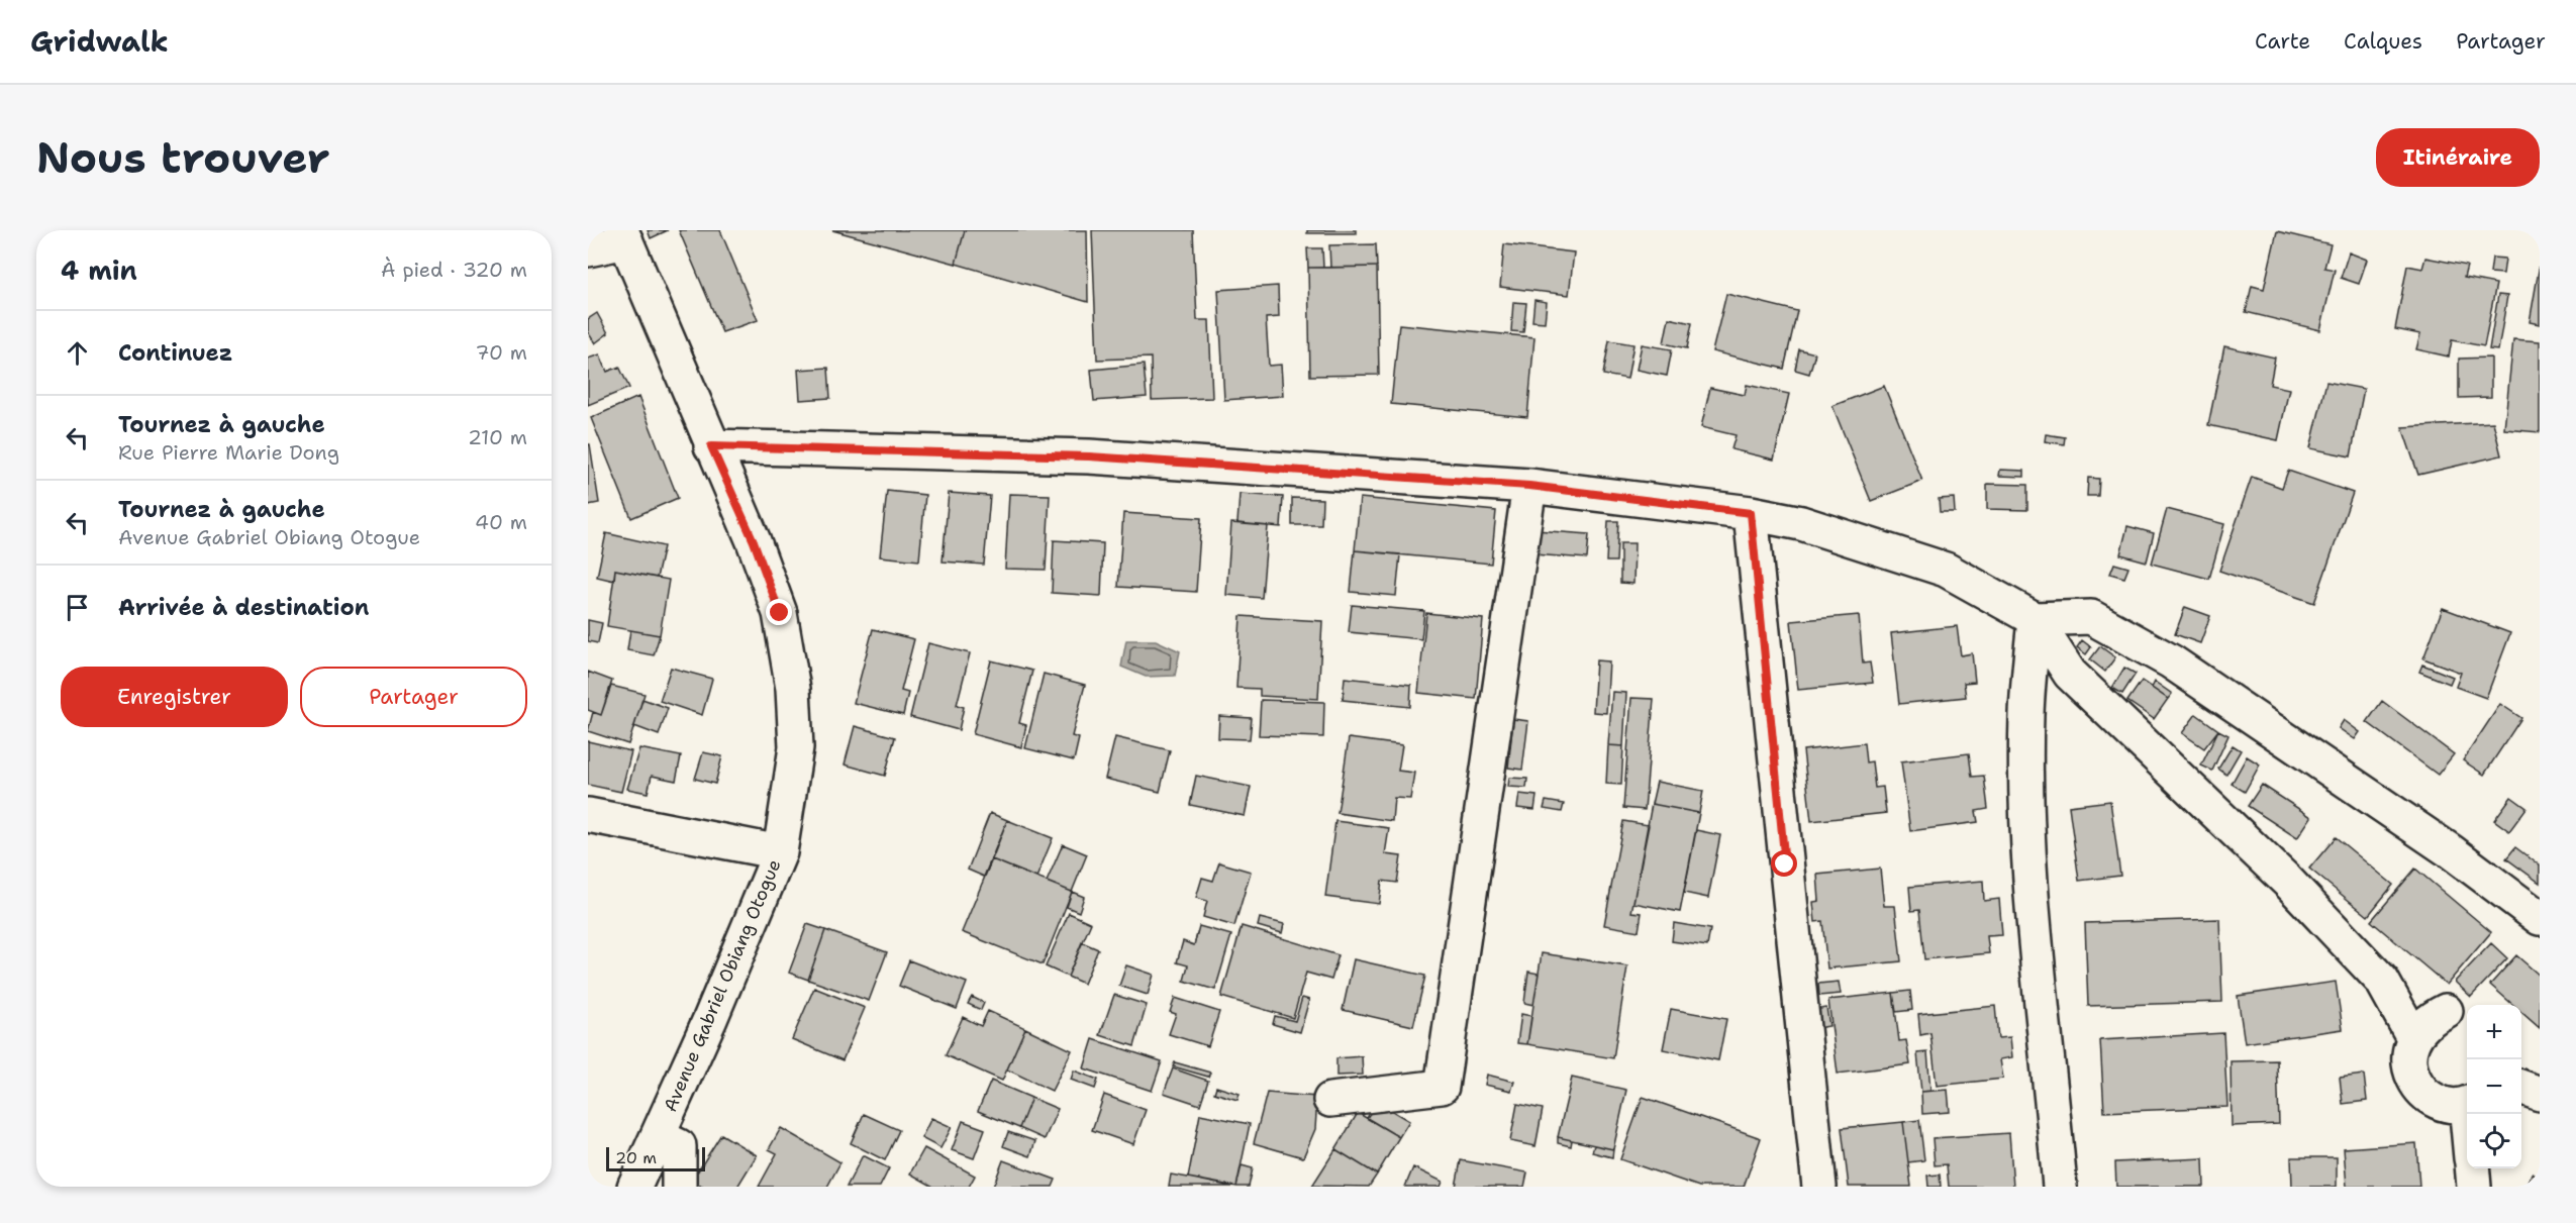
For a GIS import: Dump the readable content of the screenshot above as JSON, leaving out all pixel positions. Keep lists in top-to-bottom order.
{
  "streets": {
    "street": ["Avenue Gabriel Obiang Otogue"]
  },
  "scale_bar": "20 m",
  "page": {
    "header": "Gridwalk",
    "nav": ["Carte", "Calques", "Partager"],
    "buttons": [
      "Itinéraire",
      ["Enregistrer", "Partager"]
    ],
    "title": "Nous trouver",
    "heading": ["4 min", "À pied · 320 m"],
    "list": [
      ["Continuez", "70 m"],
      ["Tournez à gauche", "Rue Pierre Marie Dong", "210 m"],
      ["Tournez à gauche", "Avenue Gabriel Obiang Otogue", "40 m"],
      "Arrivée à destination"
    ],
    "map_buttons": ["+", "−"],
    "scale": "20 m"
  }
}
